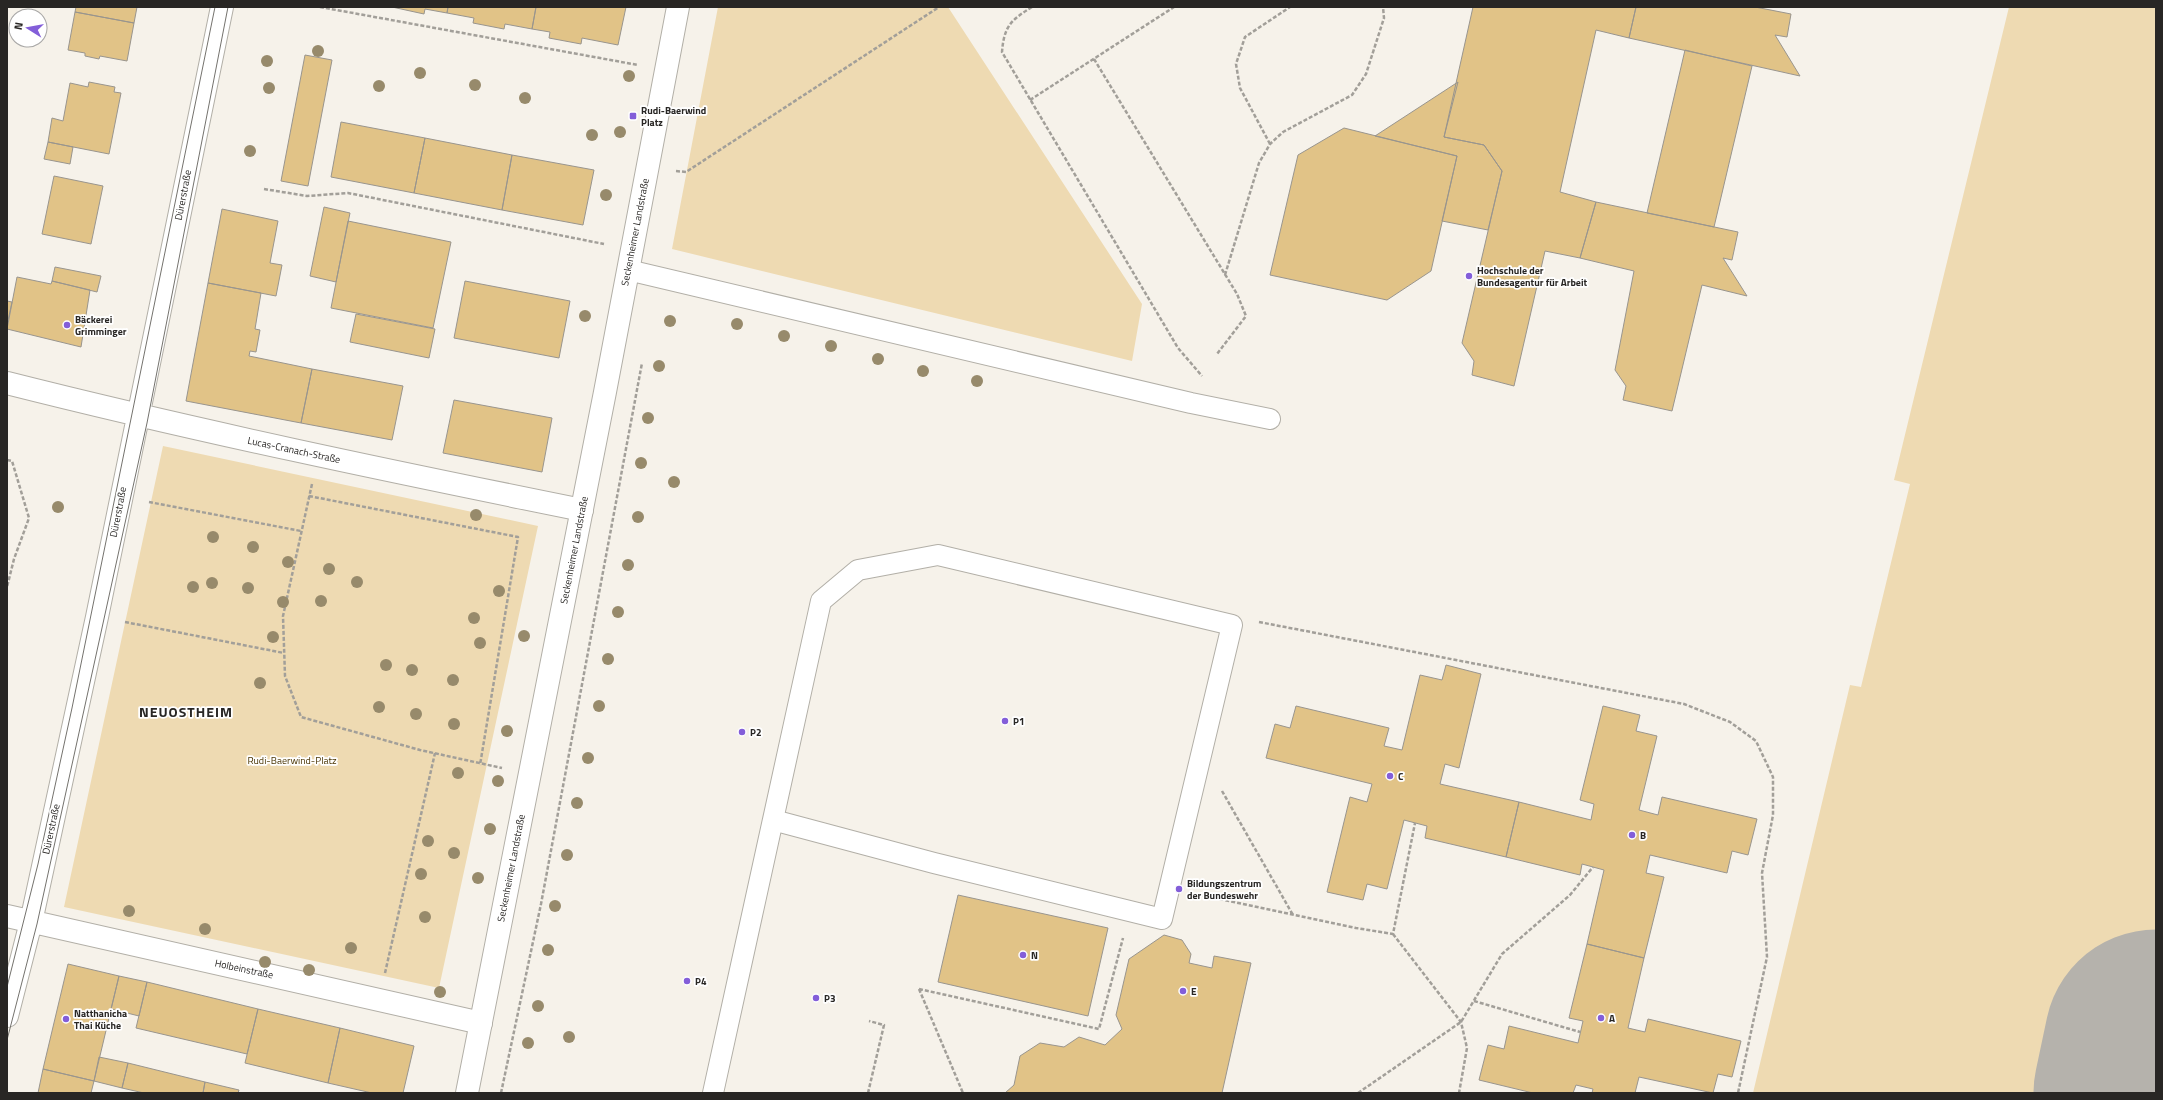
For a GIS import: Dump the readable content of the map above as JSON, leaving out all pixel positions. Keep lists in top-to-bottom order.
{
  "streets": {
    "street": [
      "Dürerstraße",
      "Seckenheimer Landstraße",
      "Lucas-Cranach-Straße",
      "Holbeinstraße"
    ]
  },
  "crossings": [
    ["Dürerstraße", "Lucas-Cranach-Straße"],
    ["Dürerstraße", "Holbeinstraße"],
    ["Seckenheimer Landstraße", "Lucas-Cranach-Straße"],
    ["Seckenheimer Landstraße", "Holbeinstraße"]
  ],
  "districts": ["NEUOSTHEIM"],
  "parks": ["Rudi-Baerwind-Platz"],
  "places": {
    "transit": ["Rudi-Baerwind Platz"],
    "other": [
      "Hochschule der Bundesagentur für Arbeit",
      "Bäckerei Grimminger",
      "P1",
      "P2",
      "C",
      "B",
      "Bildungszentrum der Bundeswehr",
      "N",
      "P4",
      "E",
      "P3",
      "A",
      "Natthanicha Thai Küche"
    ]
  },
  "north": "left"
}
